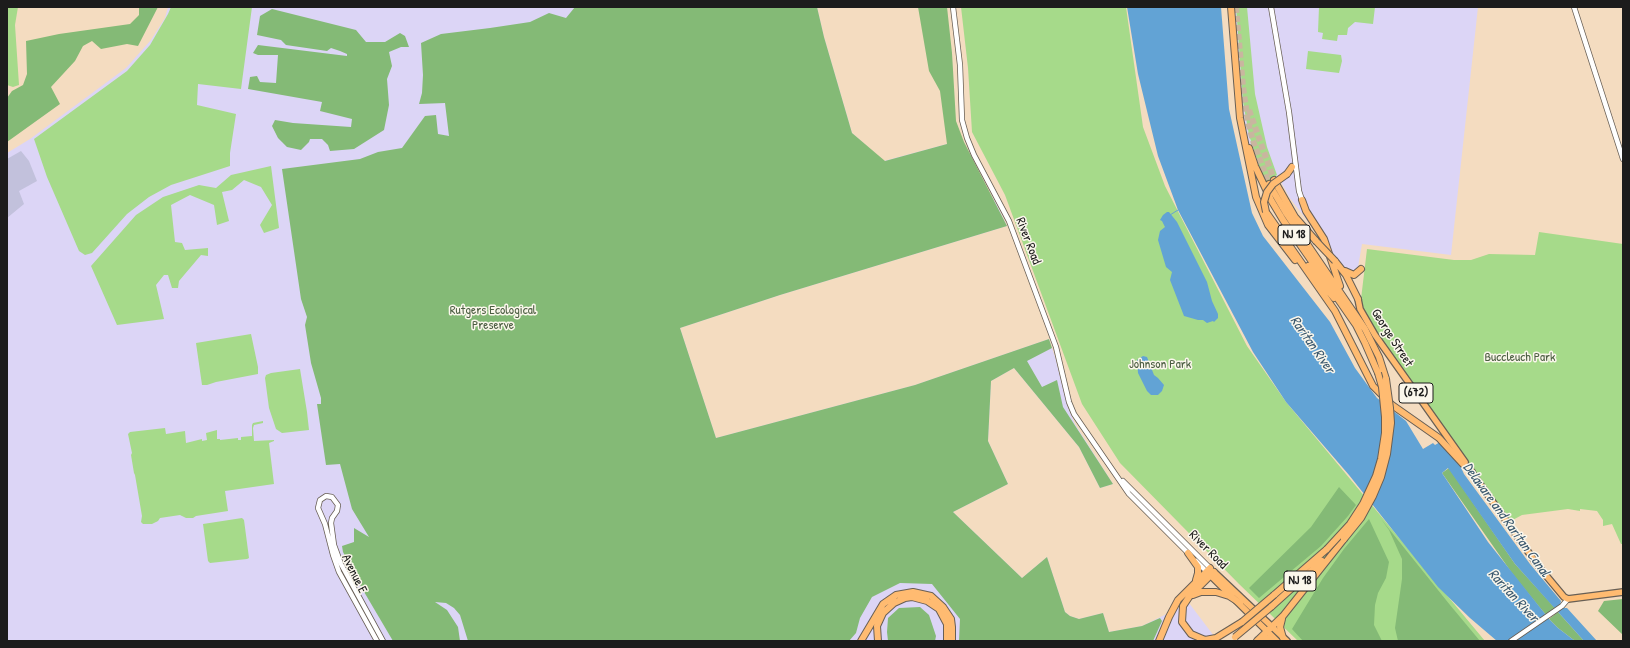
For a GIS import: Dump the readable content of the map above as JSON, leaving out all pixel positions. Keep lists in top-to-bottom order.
{
  "streets": {
    "highway": ["NJ 18"],
    "main road": ["River Road", "George Street", "(672)"],
    "street": ["Avenue E"]
  },
  "water": ["Raritan River", "Delaware and Raritan Canal"],
  "parks": ["Rutgers Ecological Preserve", "Buccleuch Park", "Johnson Park"]
}
